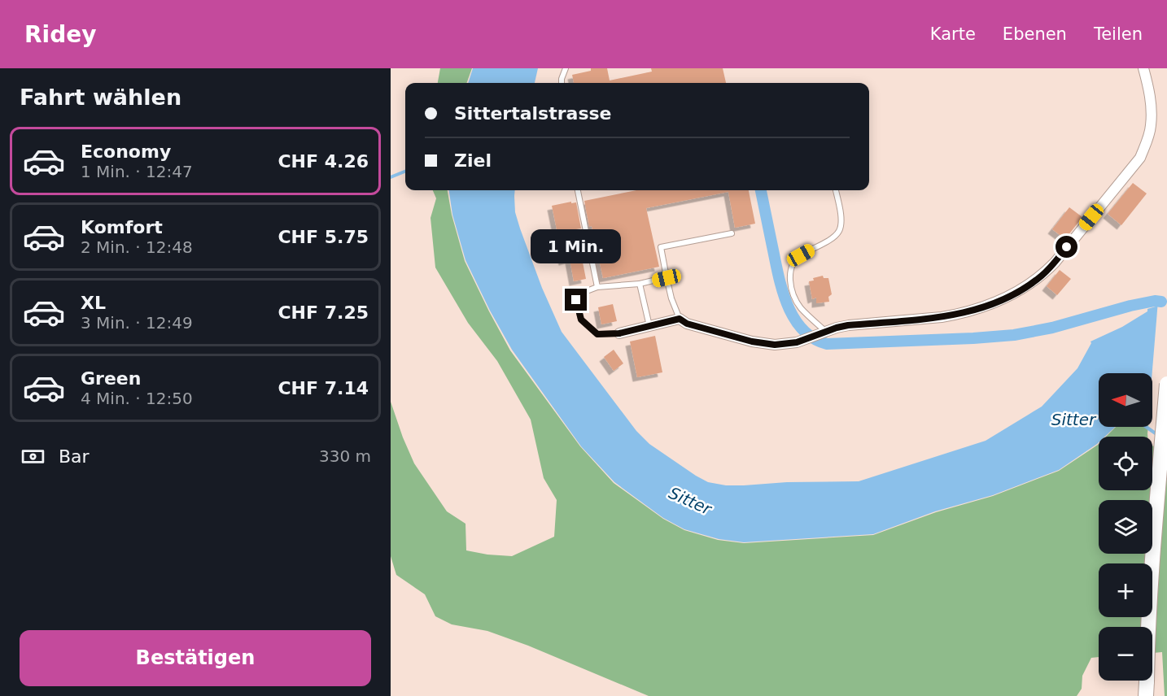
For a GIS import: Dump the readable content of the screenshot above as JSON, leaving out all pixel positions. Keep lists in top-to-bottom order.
{
  "water": ["Sitter"],
  "north": "left",
  "page": {
    "header": "Ridey",
    "nav": ["Karte", "Ebenen", "Teilen"],
    "heading": "Fahrt wählen",
    "banner": ["Sittertalstrasse", "Ziel"],
    "list": [
      {
        "name": "Economy",
        "note": "1 Min. · 12:47",
        "value": "CHF 4.26"
      },
      {
        "name": "Komfort",
        "note": "2 Min. · 12:48",
        "value": "CHF 5.75"
      },
      {
        "name": "XL",
        "note": "3 Min. · 12:49",
        "value": "CHF 7.25"
      },
      {
        "name": "Green",
        "note": "4 Min. · 12:50",
        "value": "CHF 7.14"
      }
    ],
    "bubble": "1 Min.",
    "map_buttons": ["+", "−"],
    "pay": ["Bar", "330 m"],
    "buttons": "Bestätigen"
  }
}
